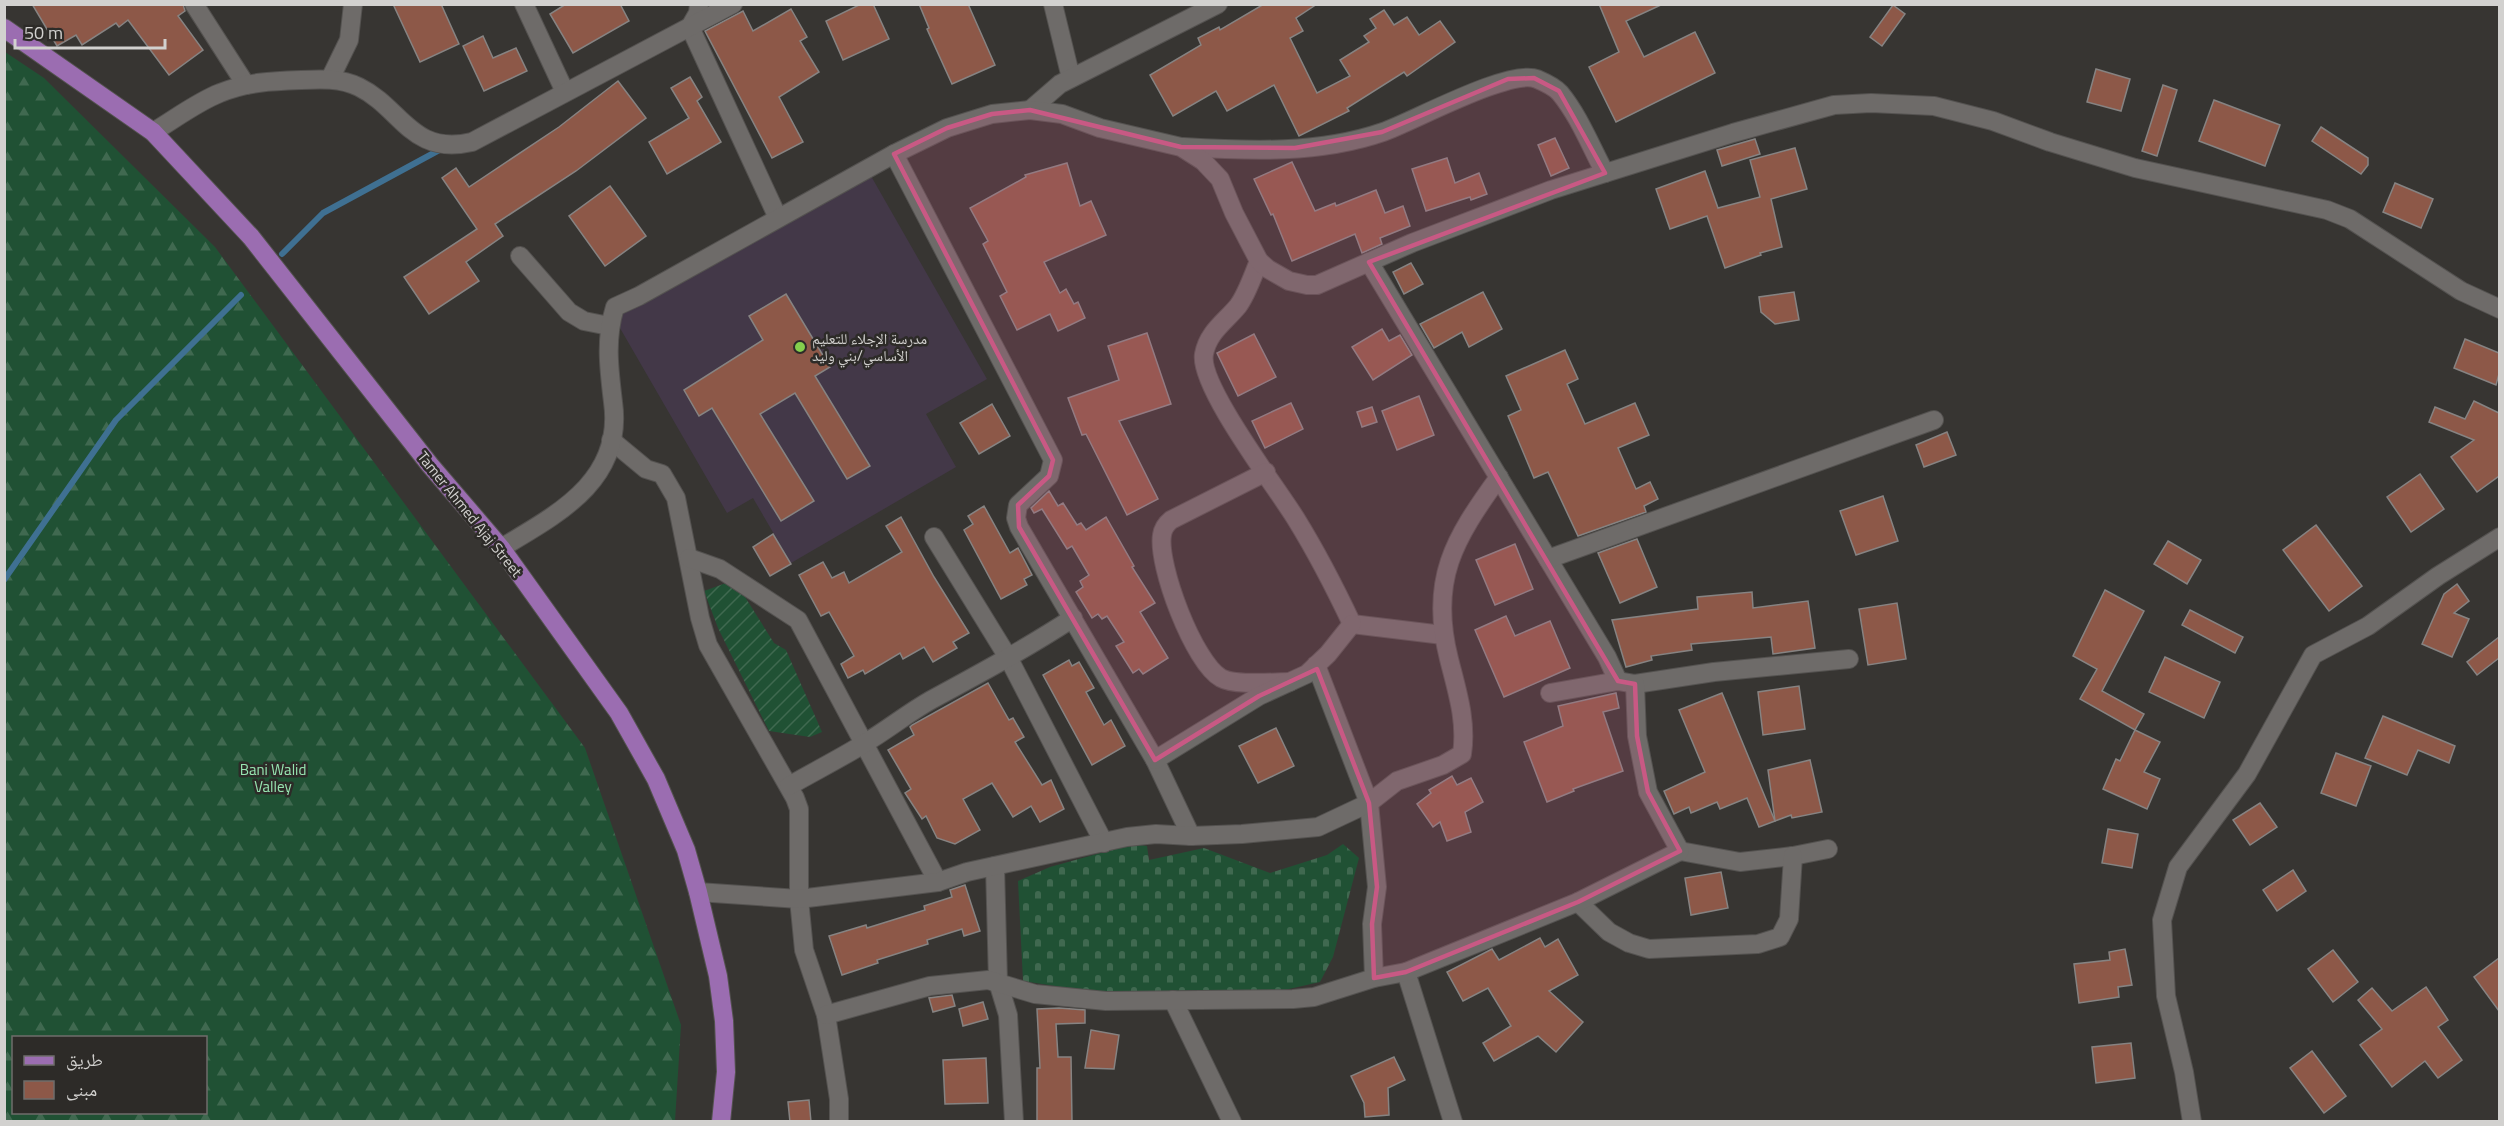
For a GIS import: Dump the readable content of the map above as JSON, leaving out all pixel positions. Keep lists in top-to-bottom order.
{
  "streets": {
    "main road": ["Tamer Ahmed Ajaj Street"]
  },
  "parks": ["Bani Walid Valley"],
  "places": ["مدرسة الإجلاء للتعليم الأساسي/بني وليد"],
  "legend": ["طريق", "مبنى"],
  "scale_bar": "50 m"
}
